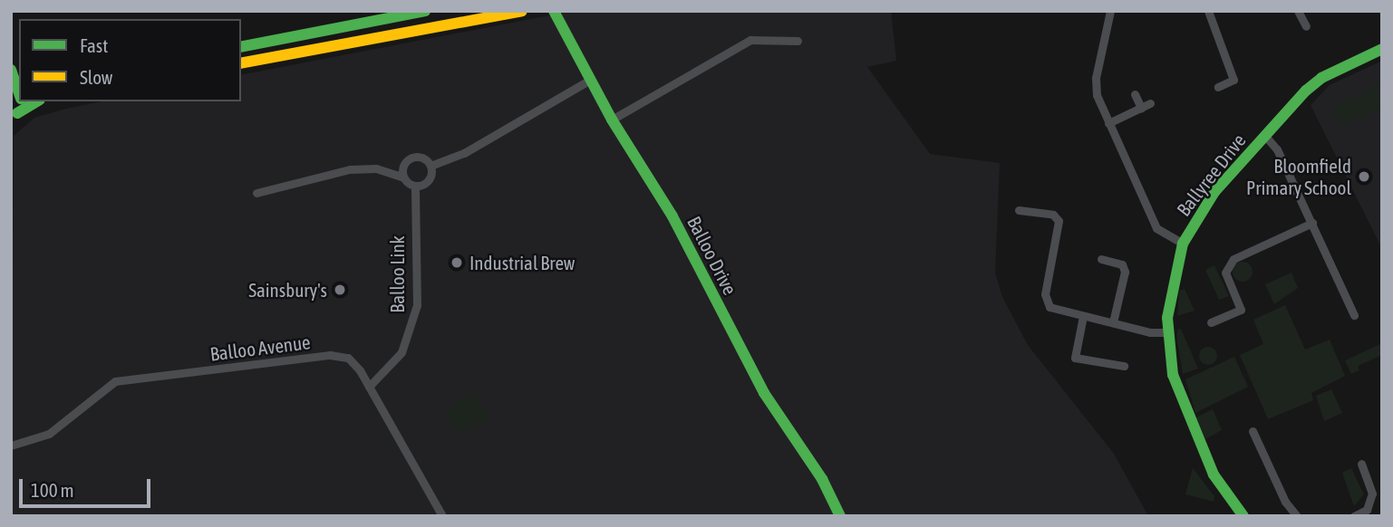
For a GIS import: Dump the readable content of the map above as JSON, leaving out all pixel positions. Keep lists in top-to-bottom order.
{
  "streets": {
    "main road": ["Ballyree Drive", "Balloo Drive"],
    "street": ["Balloo Link", "Balloo Avenue"]
  },
  "crossings": [
    ["Balloo Link", "Balloo Avenue"]
  ],
  "places": ["Bloomfield Primary School", "Industrial Brew", "Sainsbury's"],
  "legend": ["Fast", "Slow"],
  "scale_bar": "100 m"
}
